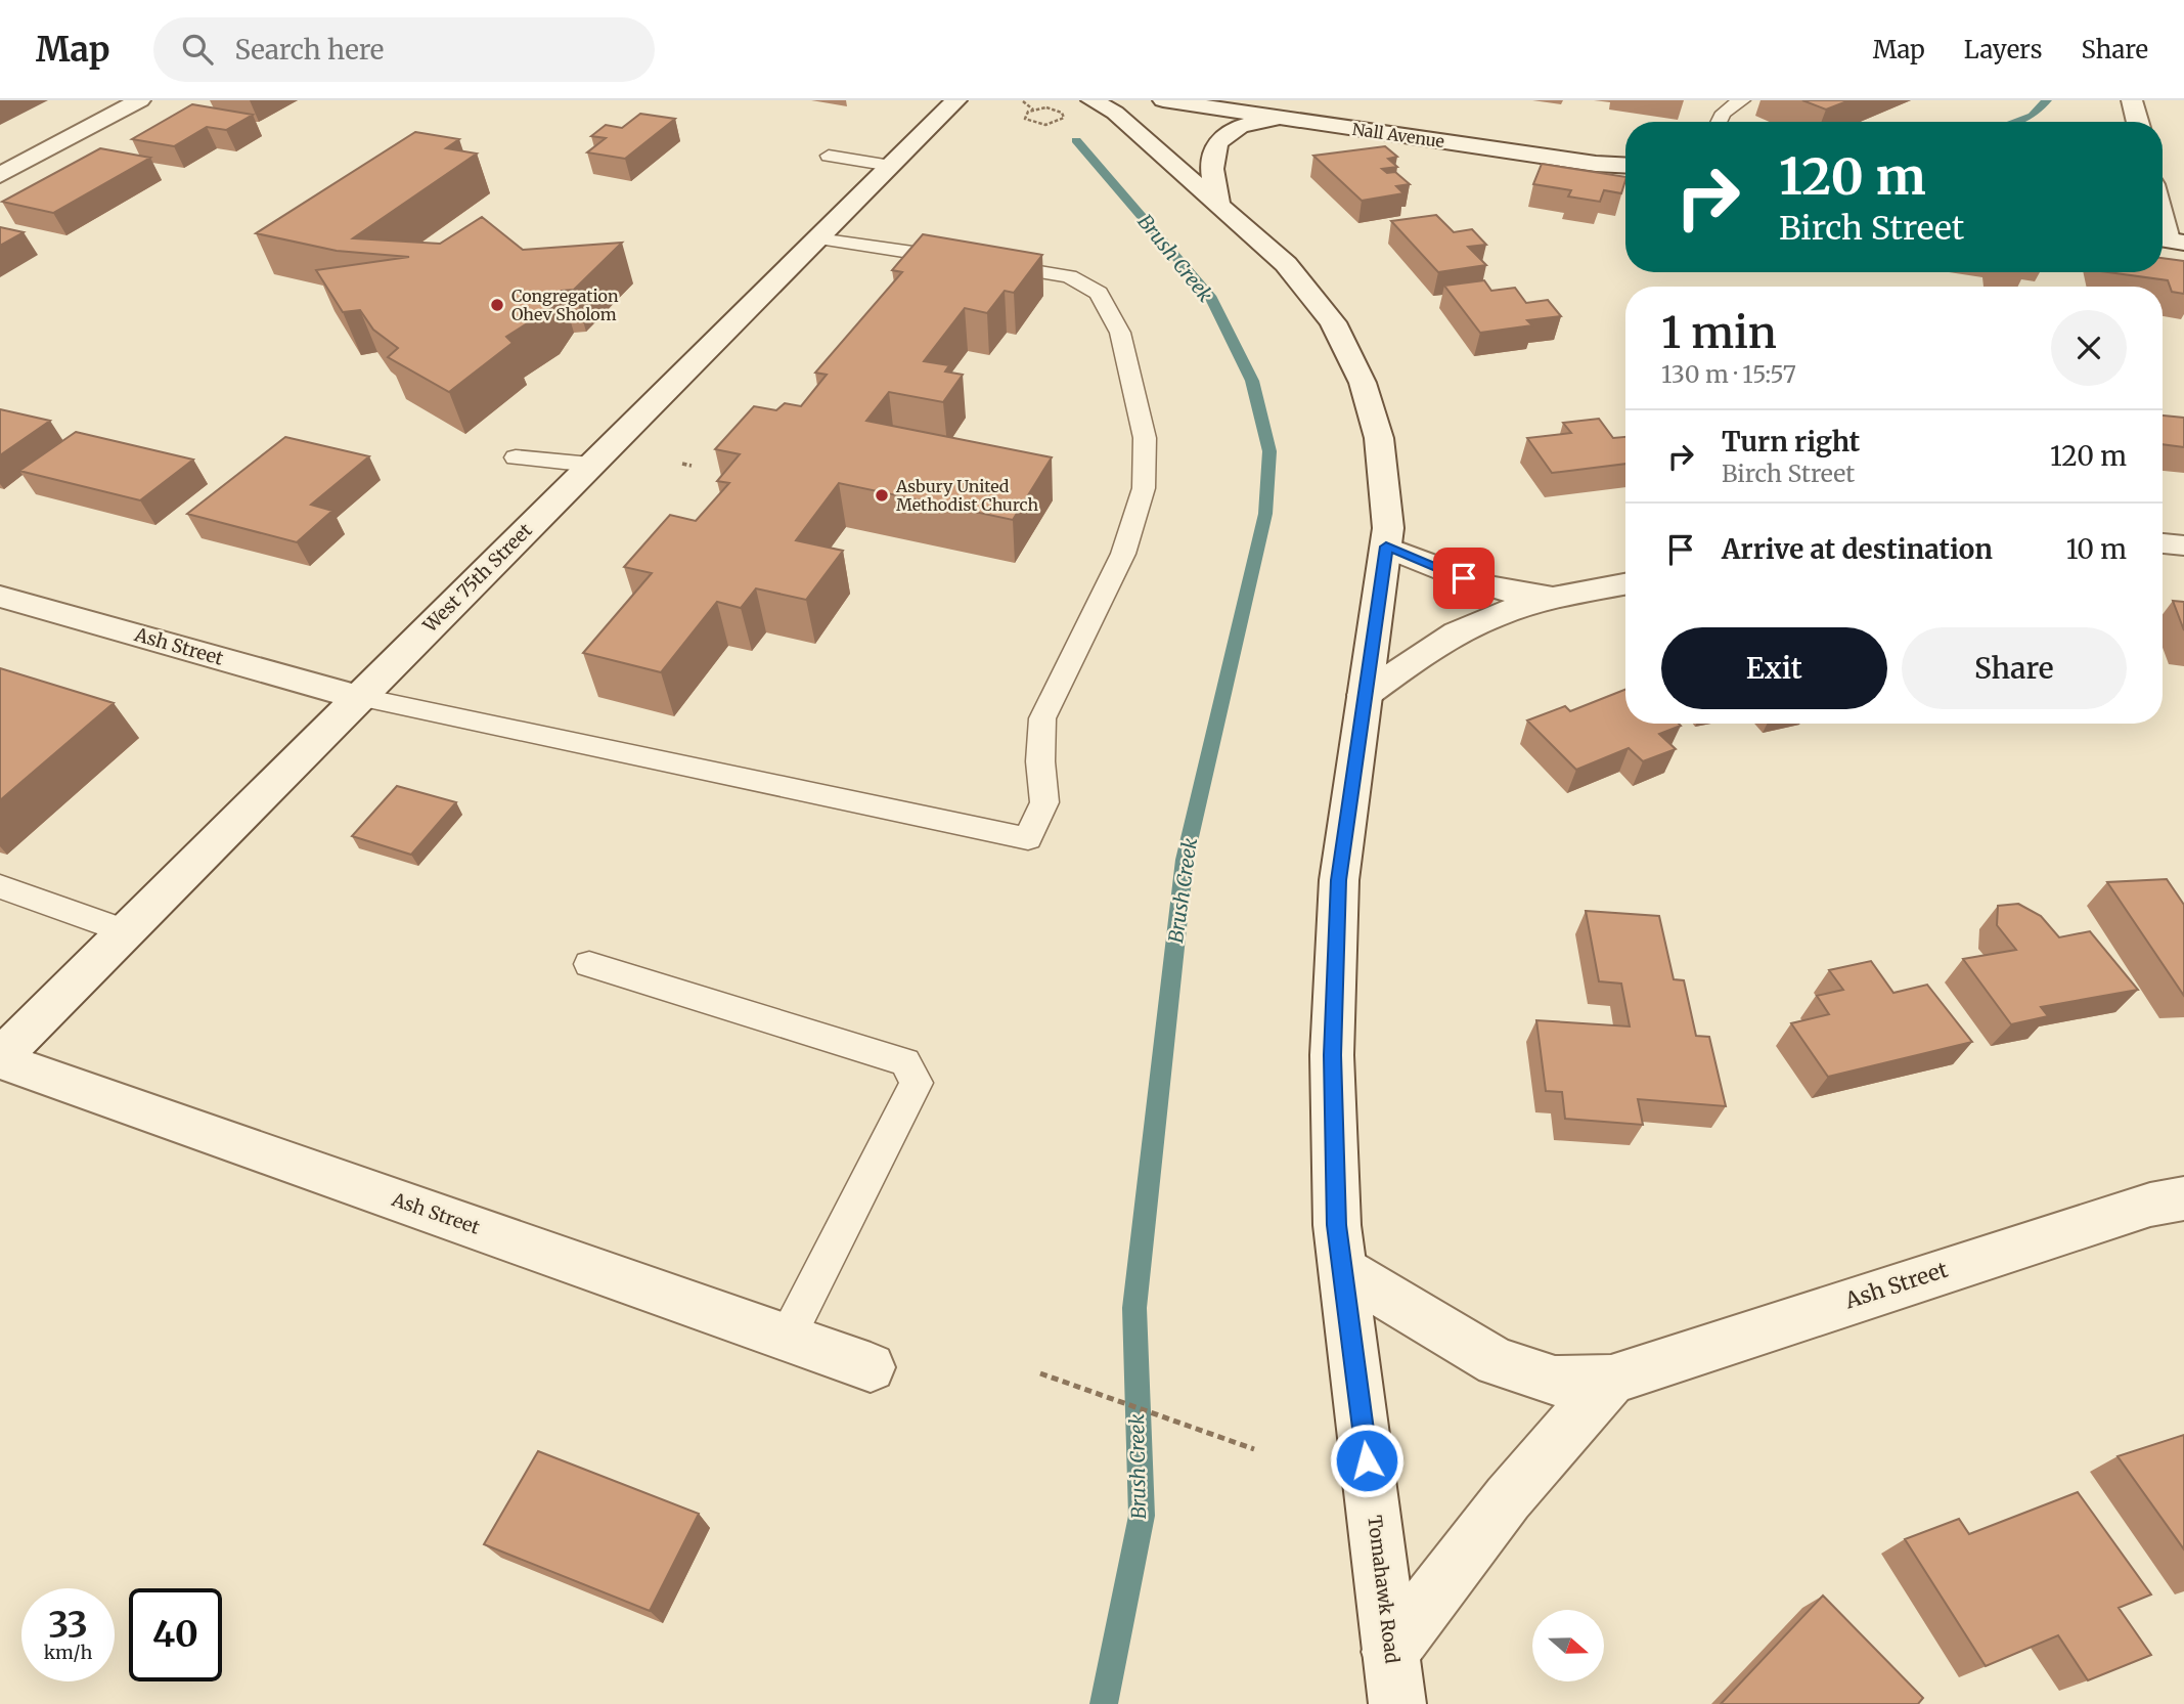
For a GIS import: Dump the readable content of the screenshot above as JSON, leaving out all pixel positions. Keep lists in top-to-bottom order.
{
  "streets": {
    "street": [
      "Nall Avenue",
      "West 75th Street",
      "Ash Street",
      "Tomahawk Road"
    ]
  },
  "crossings": [
    ["West 75th Street", "Ash Street"],
    ["Ash Street", "Tomahawk Road"]
  ],
  "water": ["Brush Creek"],
  "places": ["Congregation Ohev Sholom", "Asbury United Methodist Church"],
  "north": "right",
  "page": {
    "header": "Map",
    "search": "Search here",
    "nav": ["Map", "Layers", "Share"],
    "turn": ["120 m", "Birch Street"],
    "heading": ["1 min", "130 m · 15:57"],
    "list": [
      {
        "name": "Turn right",
        "note": "Birch Street",
        "value": "120 m"
      },
      {
        "name": "Arrive at destination",
        "value": "10 m"
      }
    ],
    "buttons": ["Exit", "Share"],
    "speed": "33 km/h",
    "limit": "40"
  }
}
